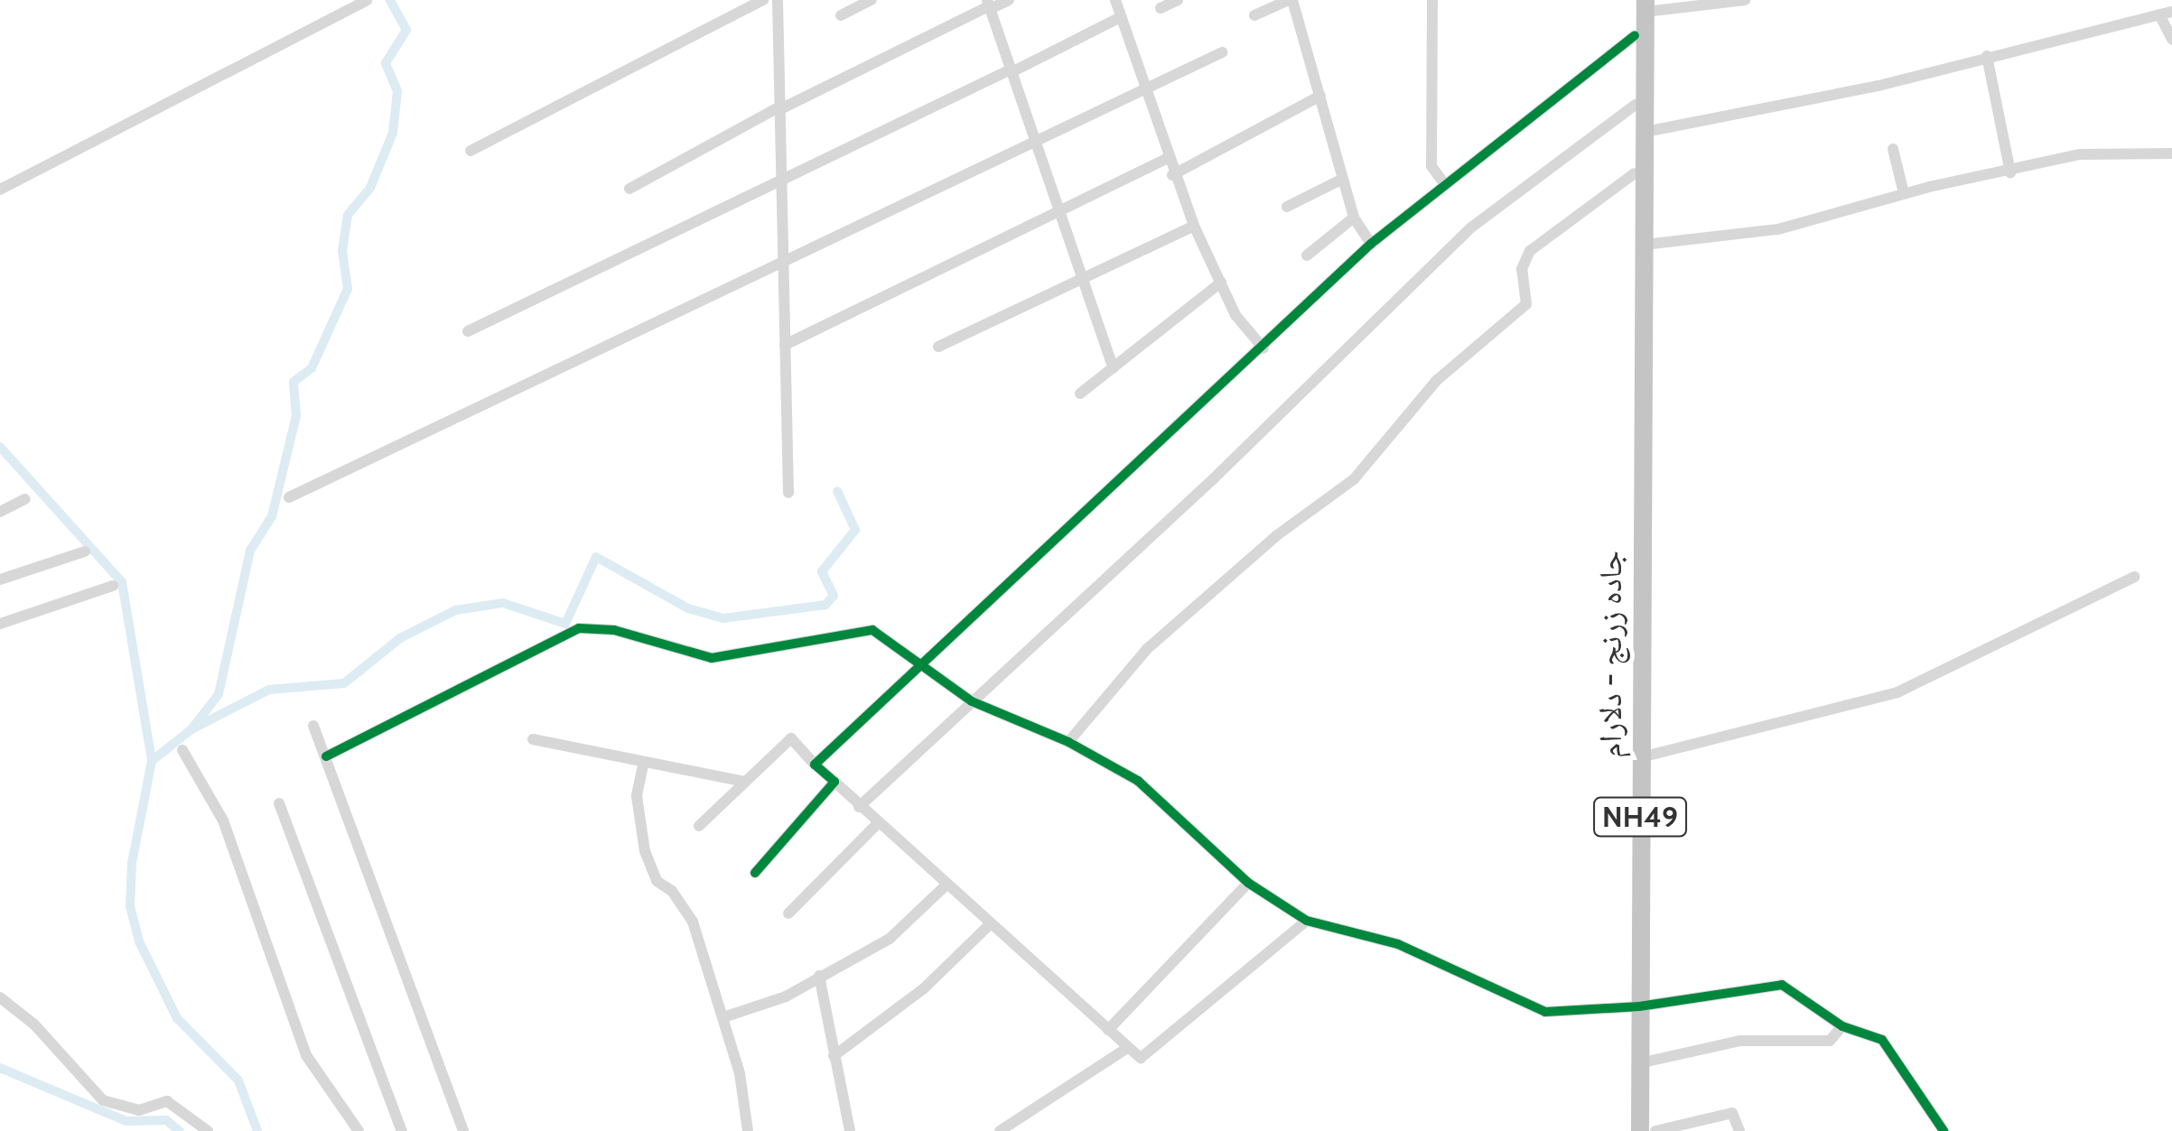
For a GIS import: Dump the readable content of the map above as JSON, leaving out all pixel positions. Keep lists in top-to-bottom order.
{
  "streets": {
    "highway": ["جاده زرنج - دلارام", "NH49"]
  }
}
